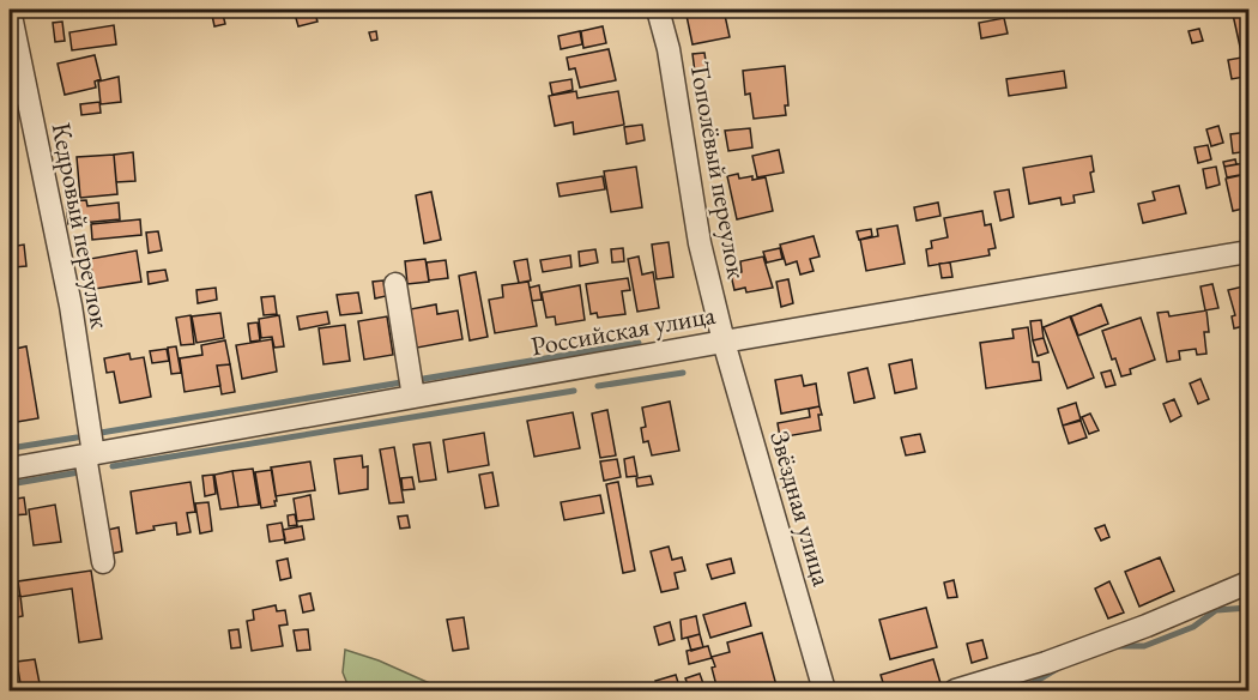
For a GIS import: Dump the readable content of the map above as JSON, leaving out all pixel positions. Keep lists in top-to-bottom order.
{
  "streets": {
    "street": [
      "Тополёвый переулок",
      "Кедровый переулок",
      "Российская улица",
      "Звёздная улица"
    ]
  },
  "crossings": [
    ["Тополёвый переулок", "Российская улица"],
    ["Тополёвый переулок", "Звёздная улица"],
    ["Кедровый переулок", "Российская улица"],
    ["Российская улица", "Звёздная улица"]
  ]
}
